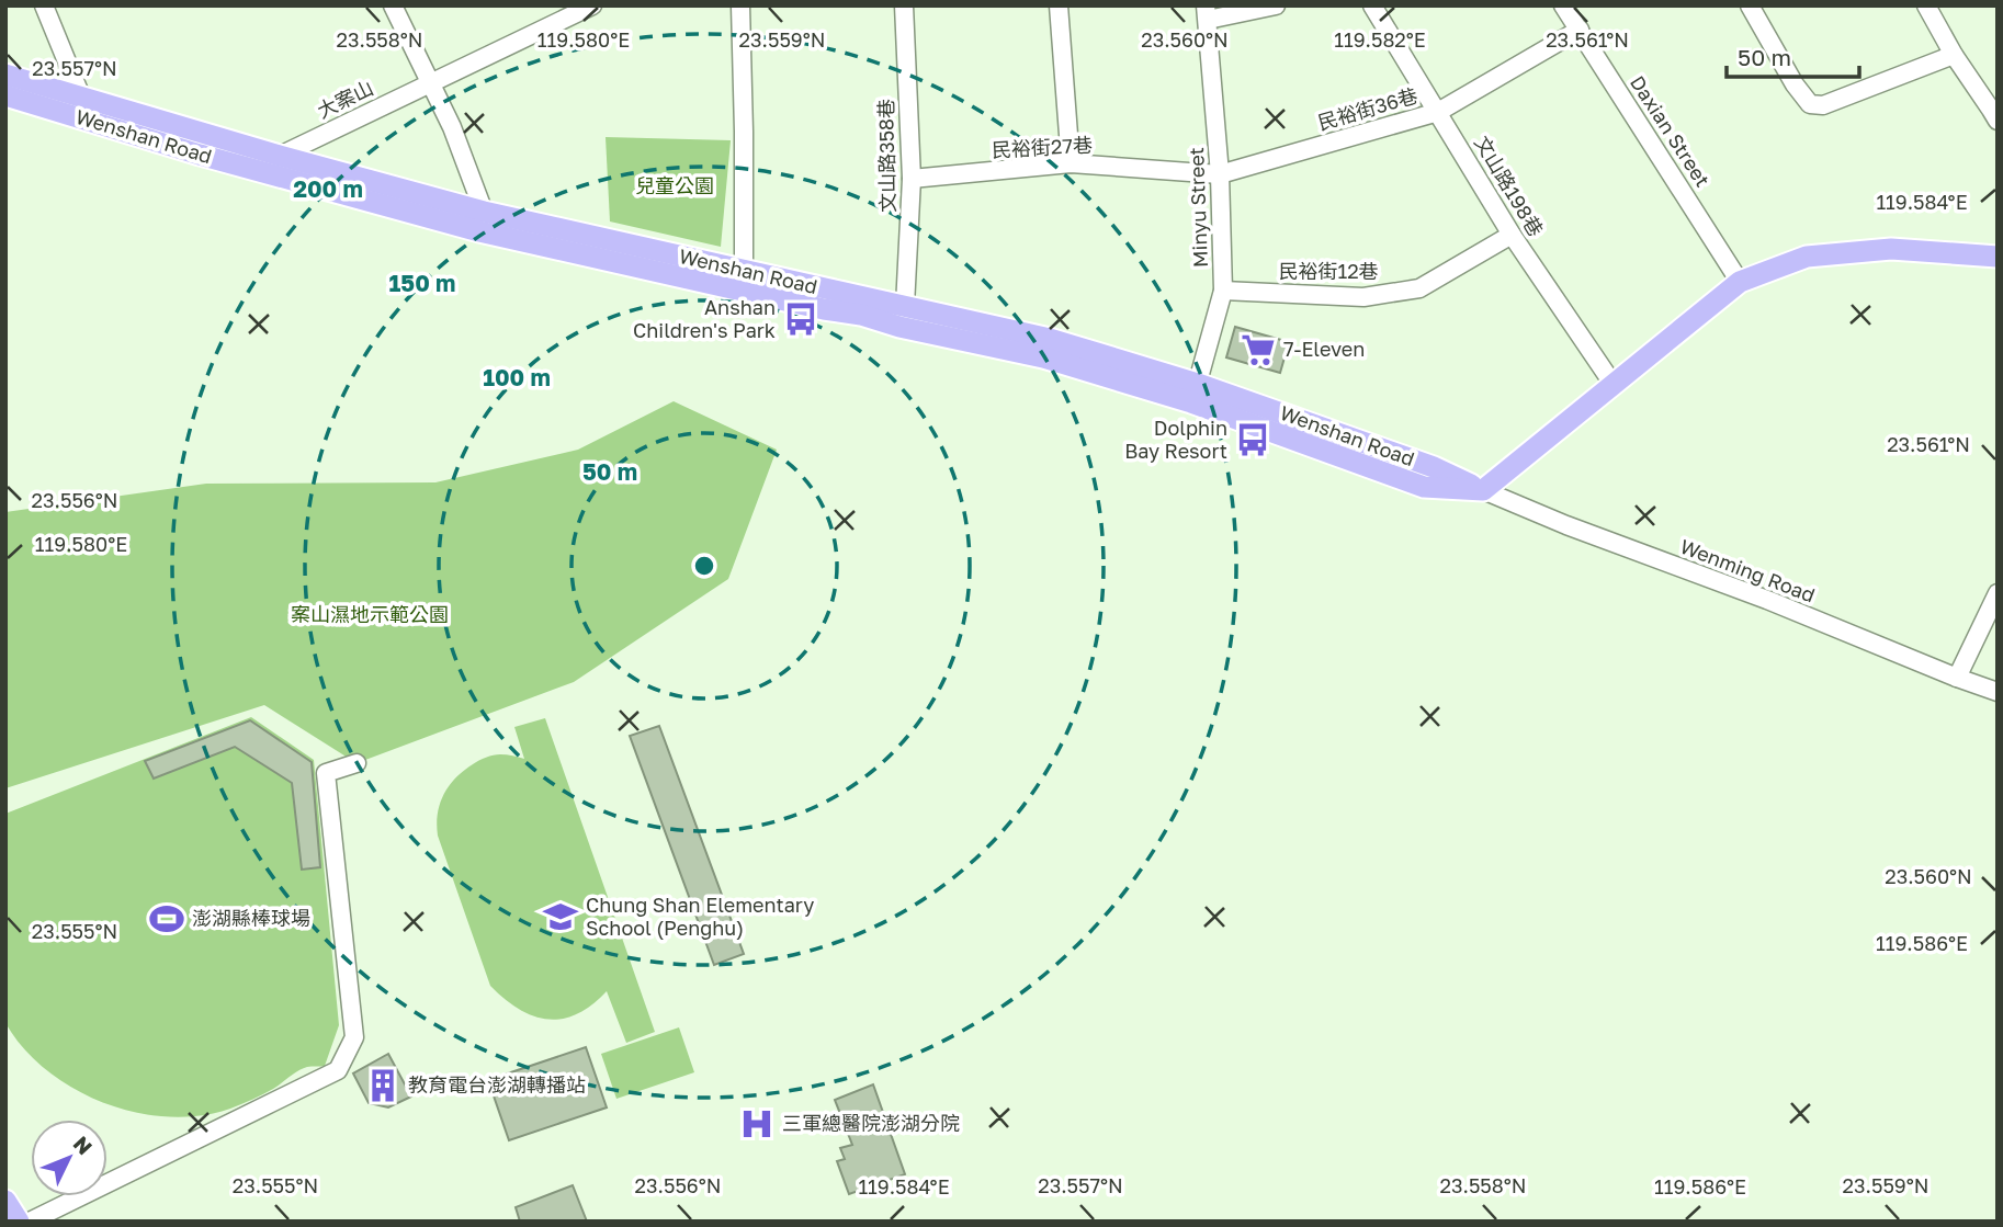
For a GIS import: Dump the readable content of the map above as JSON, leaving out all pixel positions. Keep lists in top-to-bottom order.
{
  "streets": {
    "main road": ["Wenshan Road"],
    "street": [
      "大案山",
      "民裕街36巷",
      "Daxian Street",
      "民裕街27巷",
      "文山路358巷",
      "文山路198巷",
      "Minyu Street",
      "民裕街12巷",
      "Wenming Road"
    ]
  },
  "crossings": [
    ["大案山", "Wenshan Road"],
    ["民裕街36巷", "Daxian Street"],
    ["民裕街36巷", "民裕街27巷"],
    ["民裕街36巷", "文山路198巷"],
    ["民裕街36巷", "Minyu Street"],
    ["Wenshan Road", "文山路358巷"],
    ["Wenshan Road", "Minyu Street"],
    ["Wenshan Road", "Wenming Road"],
    ["民裕街27巷", "文山路358巷"],
    ["民裕街27巷", "Minyu Street"],
    ["文山路198巷", "民裕街12巷"],
    ["Minyu Street", "民裕街12巷"]
  ],
  "parks": ["兒童公園", "案山濕地示範公園"],
  "places": {
    "bus stop": ["Anshan Children's Park", "Dolphin Bay Resort"],
    "supermarket": ["7-Eleven"],
    "school or university": ["Chung Shan Elementary School (Penghu)"],
    "sports": ["澎湖縣棒球場"],
    "building": ["教育電台澎湖轉播站"],
    "hospital": ["三軍總醫院澎湖分院"]
  },
  "scale_bar": "50 m",
  "north": "top right",
  "coordinates": [
    "119.580°E",
    "119.582°E",
    "23.558°N",
    "23.560°N",
    "23.559°N",
    "23.561°N",
    "23.557°N",
    "119.584°E",
    "23.556°N",
    "23.555°N",
    "119.586°E"
  ],
  "rings": [
    "200 m",
    "150 m",
    "100 m",
    "50 m"
  ]
}
